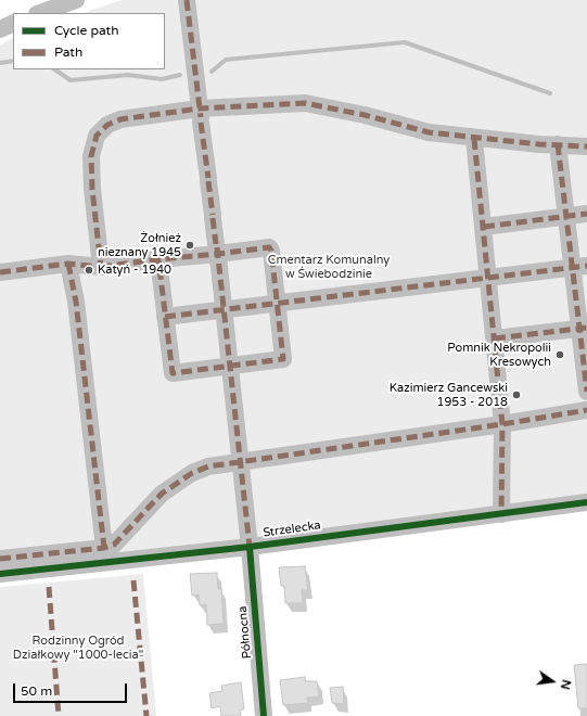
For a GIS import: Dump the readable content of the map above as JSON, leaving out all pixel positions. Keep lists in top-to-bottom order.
{
  "streets": {
    "street": ["Strzelecka", "Północna"]
  },
  "crossings": [
    ["Strzelecka", "Północna"]
  ],
  "parks": ["Cmentarz Komunalny w Świebodzinie", "Rodzinny Ogród Działkowy \"1000-lecia\""],
  "places": [
    "Żołnież nieznany 1945",
    "Katyń - 1940",
    "Pomnik Nekropolii Kresowych",
    "Kazimierz Gancewski 1953 - 2018"
  ],
  "legend": ["Cycle path", "Path"],
  "scale_bar": "50 m",
  "north": "right"
}
